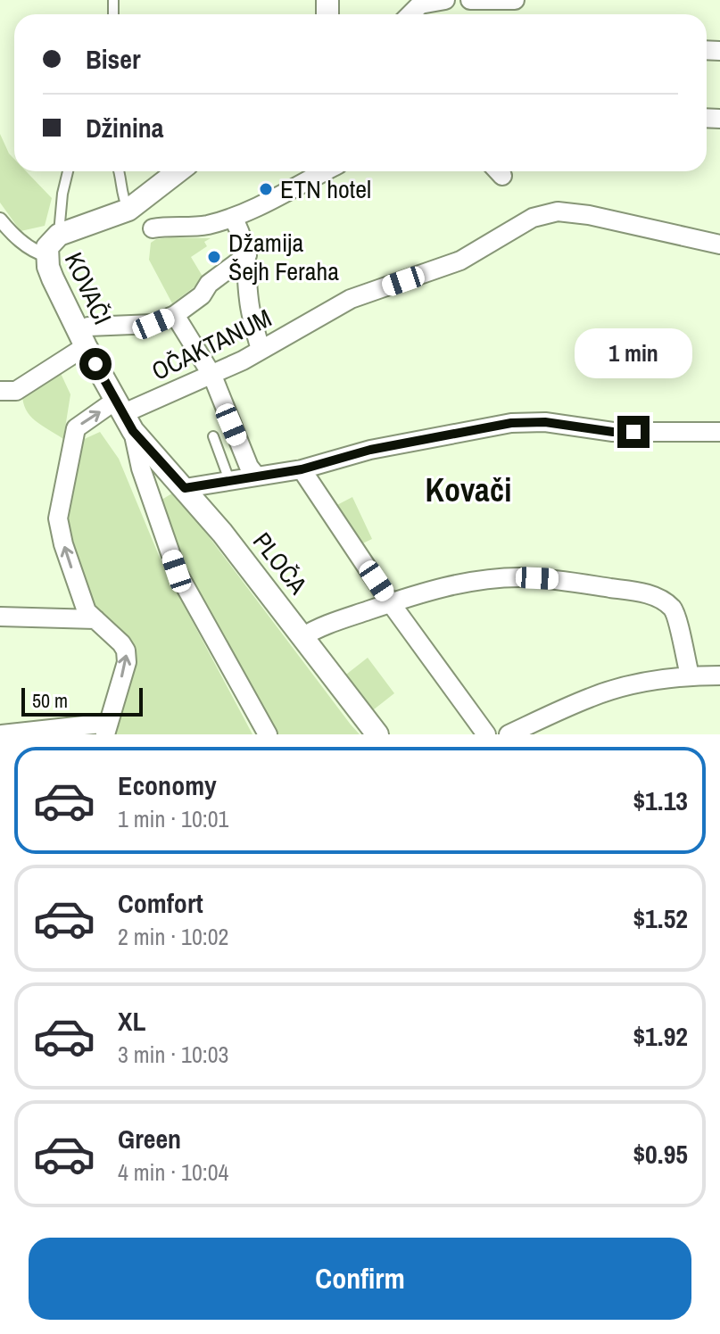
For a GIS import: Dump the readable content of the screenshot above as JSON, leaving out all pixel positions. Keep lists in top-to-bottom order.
{
  "streets": {
    "street": ["KOVAČI", "OČAKTANUM", "PLOČA"]
  },
  "crossings": [
    ["KOVAČI", "OČAKTANUM"],
    ["KOVAČI", "PLOČA"],
    ["OČAKTANUM", "PLOČA"]
  ],
  "districts": ["Kovači"],
  "places": ["ETN hotel", "Džamija Šejh Feraha"],
  "scale_bar": "50 m",
  "page": {
    "banner": ["Biser", "Džinina"],
    "bubble": "1 min",
    "scale": "50 m",
    "list": [
      {
        "name": "Economy",
        "note": "1 min · 10:01",
        "value": "$1.13"
      },
      {
        "name": "Comfort",
        "note": "2 min · 10:02",
        "value": "$1.52"
      },
      {
        "name": "XL",
        "note": "3 min · 10:03",
        "value": "$1.92"
      },
      {
        "name": "Green",
        "note": "4 min · 10:04",
        "value": "$0.95"
      }
    ],
    "buttons": "Confirm"
  }
}
